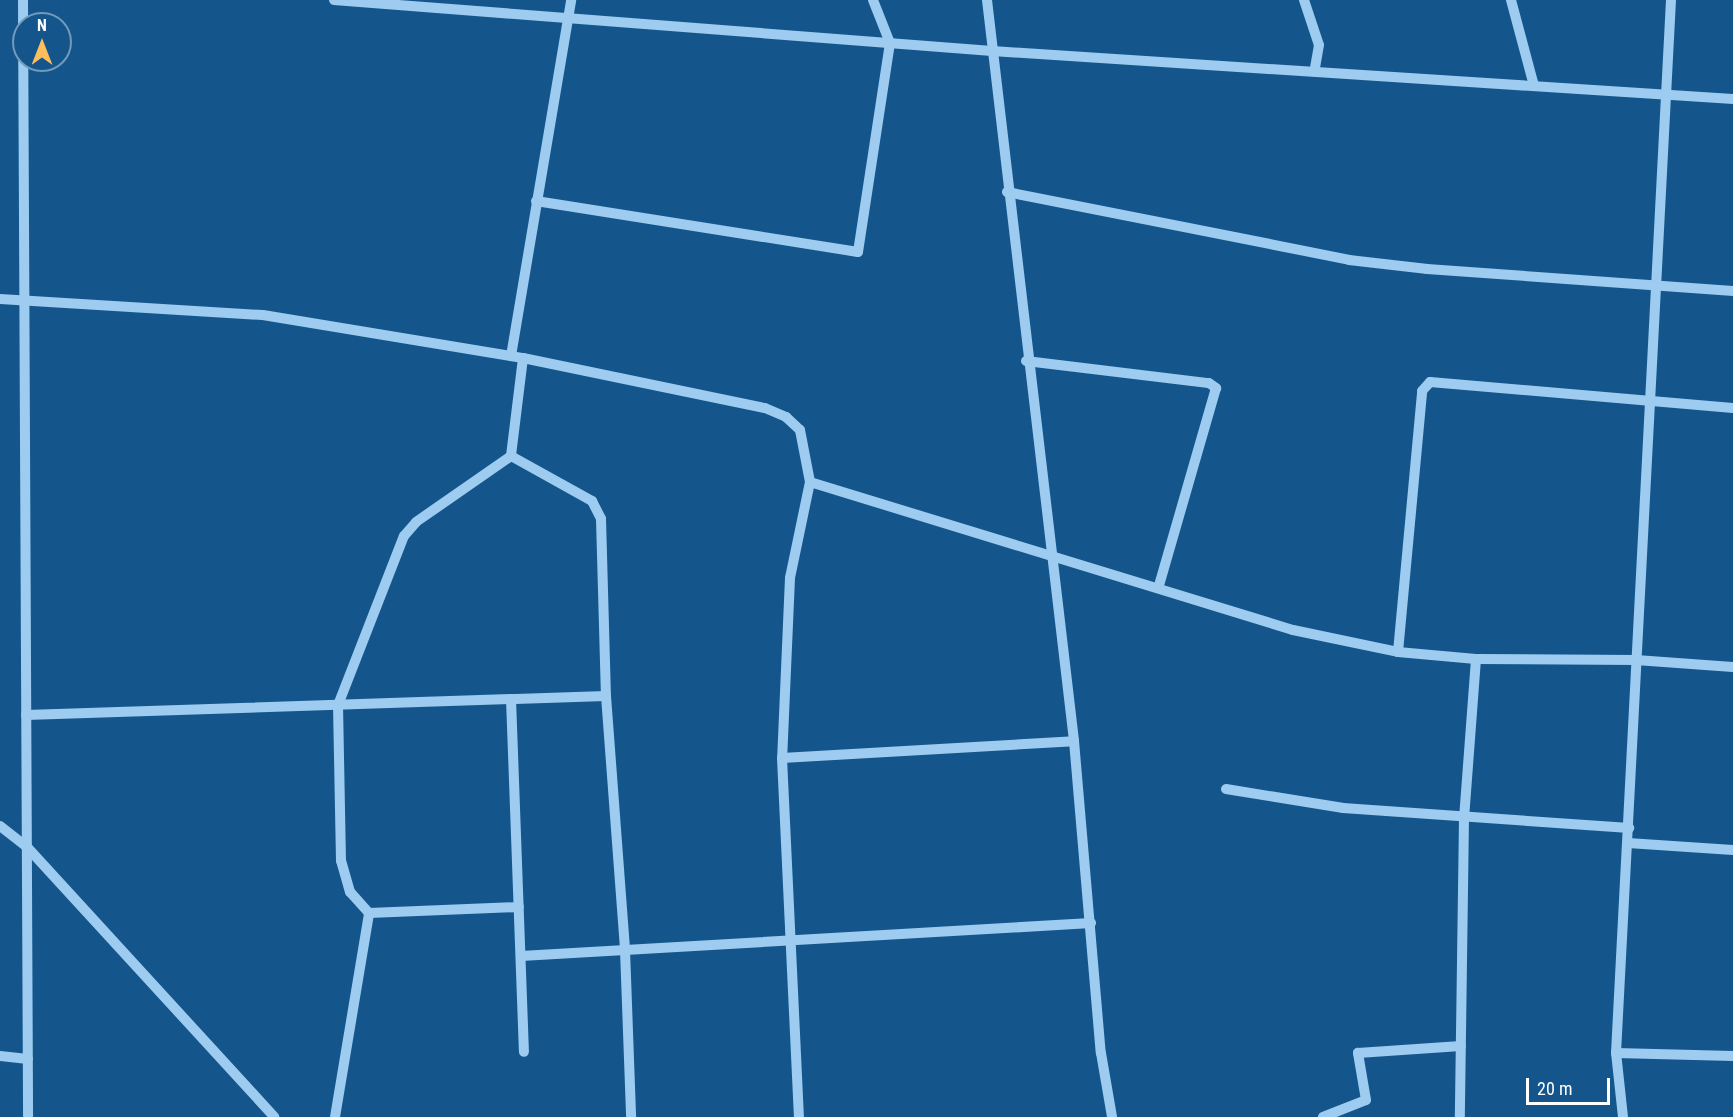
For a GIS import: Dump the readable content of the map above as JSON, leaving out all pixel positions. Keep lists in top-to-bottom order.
{
  "scale_bar": "20 m",
  "north": "top"
}
